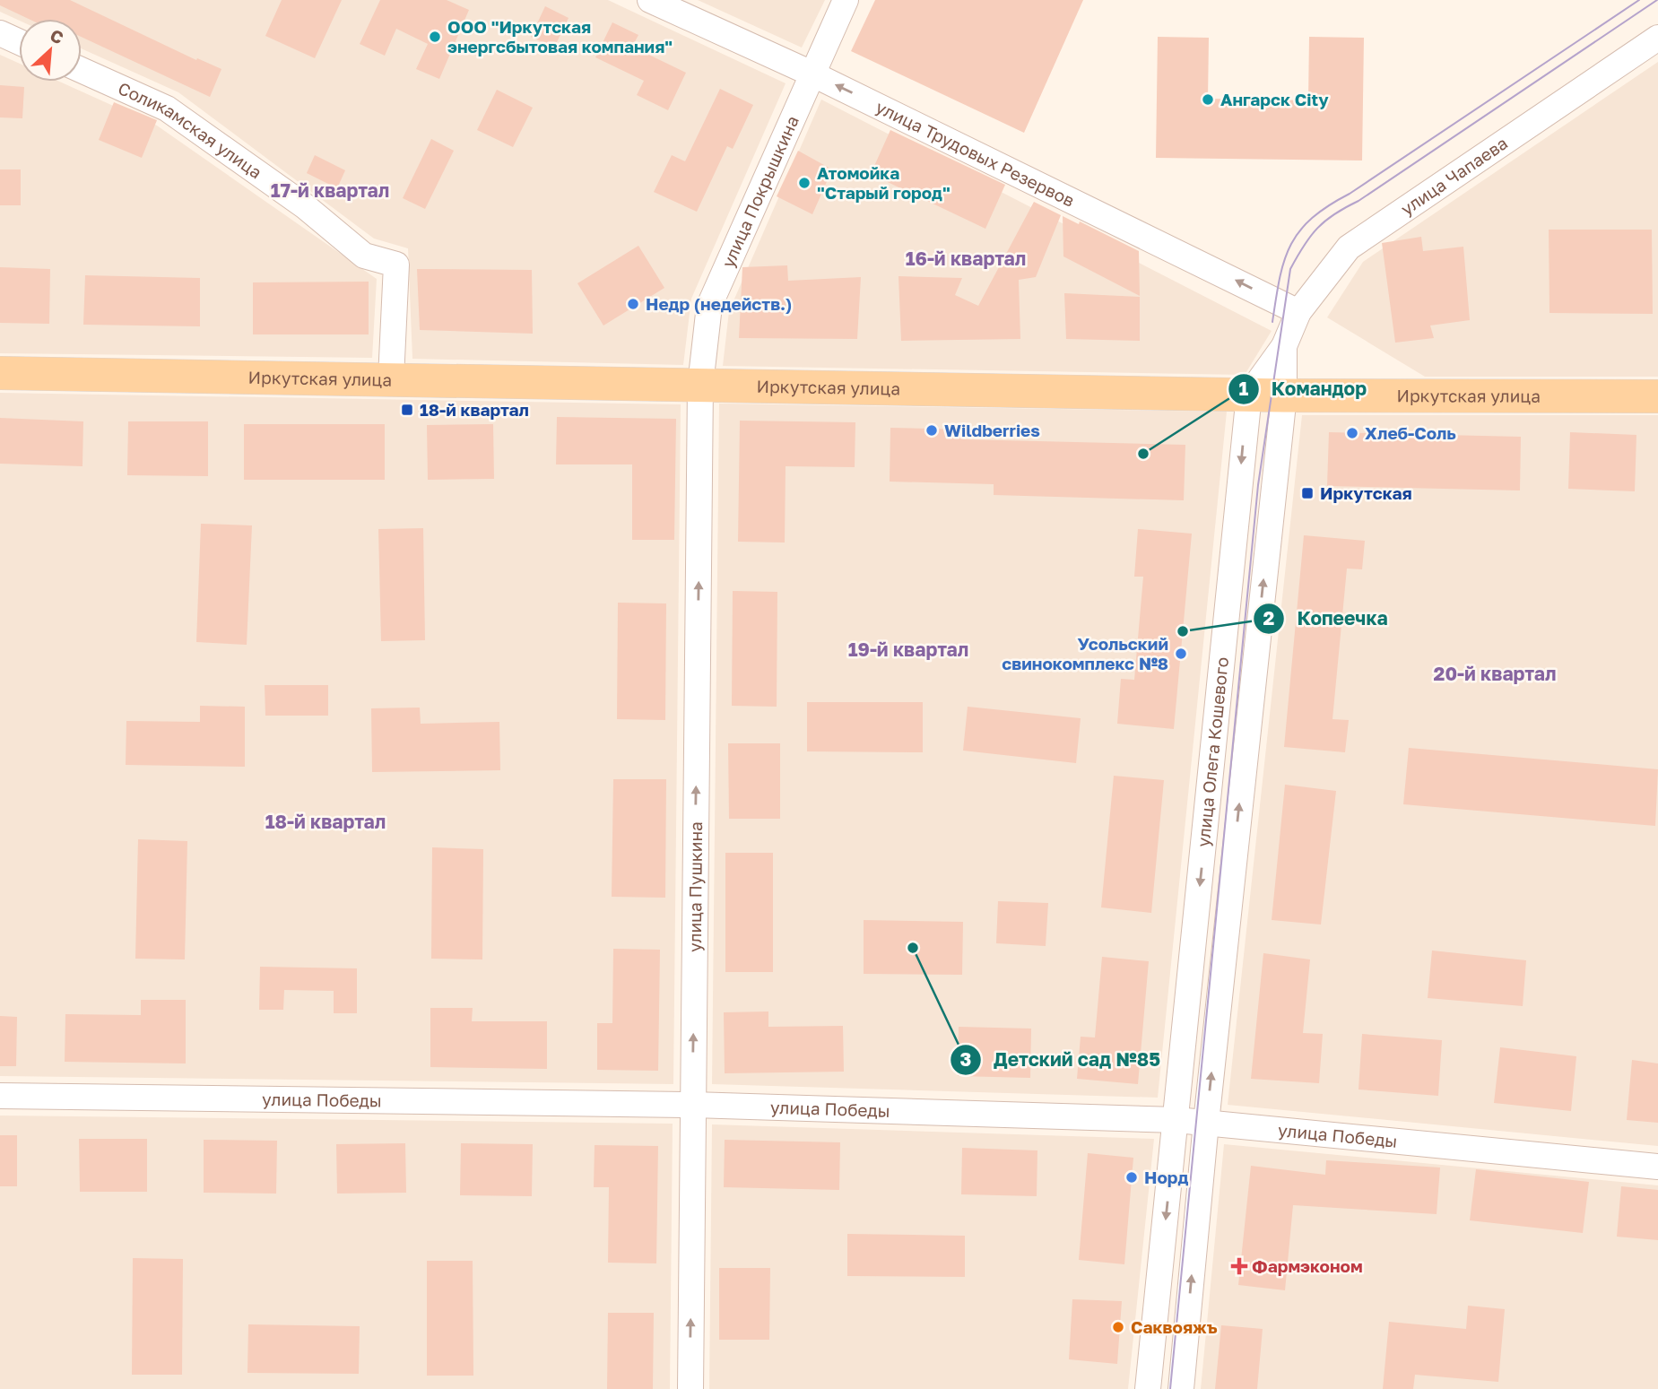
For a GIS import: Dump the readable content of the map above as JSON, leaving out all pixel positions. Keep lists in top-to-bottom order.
{
  "streets": {
    "main road": ["Иркутская улица"],
    "street": [
      "Соликамская улица",
      "улица Трудовых Резервов",
      "улица Чапаева",
      "улица Покрышкина",
      "улица Олега Кошевого",
      "улица Пушкина",
      "улица Победы"
    ]
  },
  "crossings": [
    ["Соликамская улица", "Иркутская улица"],
    ["улица Трудовых Резервов", "улица Чапаева"],
    ["улица Трудовых Резервов", "улица Покрышкина"],
    ["улица Чапаева", "улица Олега Кошевого"],
    ["улица Покрышкина", "Иркутская улица"],
    ["улица Покрышкина", "улица Пушкина"],
    ["Иркутская улица", "улица Олега Кошевого"],
    ["Иркутская улица", "улица Пушкина"],
    ["улица Олега Кошевого", "улица Победы"],
    ["улица Пушкина", "улица Победы"]
  ],
  "one_way": ["улица Трудовых Резервов", "улица Пушкина"],
  "districts": [
    "17-й квартал",
    "16-й квартал",
    "19-й квартал",
    "20-й квартал",
    "18-й квартал"
  ],
  "places": {
    "other": [
      "ООО \"Иркутская энергсбытовая компания\"",
      "Ангарск City",
      "Атомойка \"Старый город\"",
      "Недр (недейств.)",
      "Wildberries",
      "Хлеб-Соль",
      "Командор",
      "Копеечка",
      "Усольский свинокомплекс №8",
      "Детский сад №85",
      "Норд",
      "Саквояжъ"
    ],
    "transit": ["18-й квартал", "Иркутская"],
    "health": ["Фармэконом"]
  },
  "north": "top right"
}
